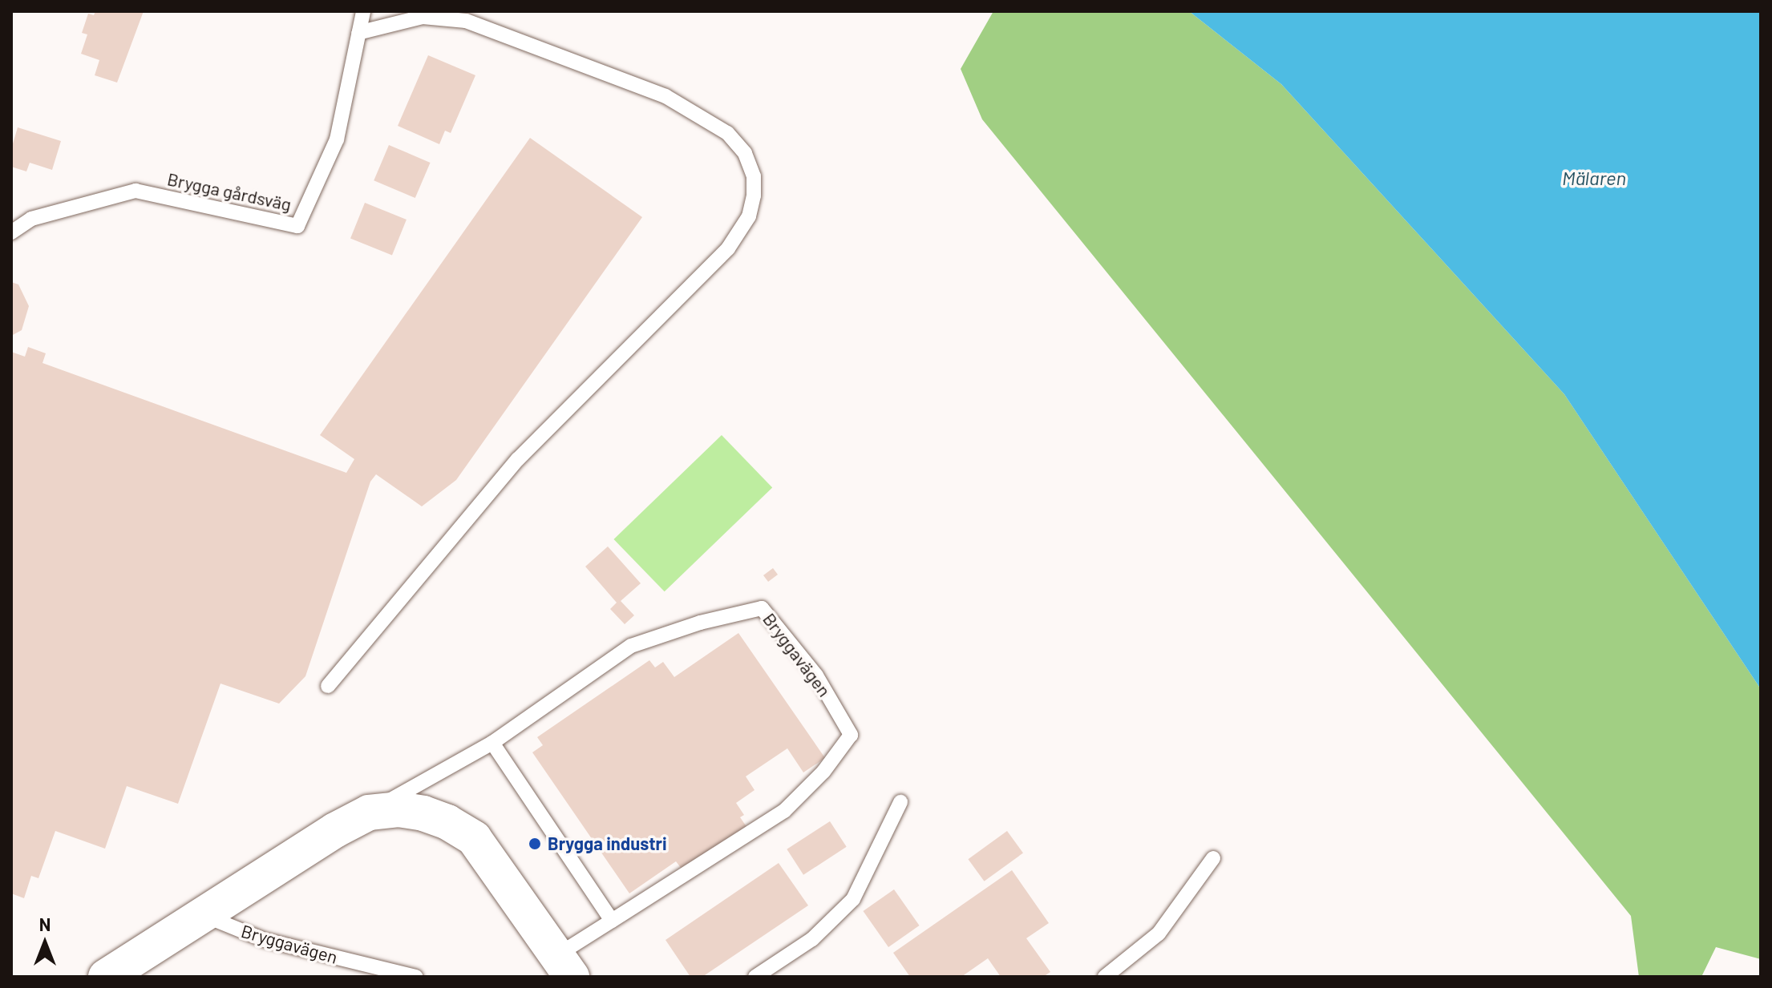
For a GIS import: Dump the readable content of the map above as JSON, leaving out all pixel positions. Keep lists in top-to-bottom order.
{
  "streets": {
    "main road": ["Bryggavägen"],
    "lane": ["Brygga gårdsväg"]
  },
  "water": ["Mälaren"],
  "places": ["Brygga industri"],
  "north": "top"
}
